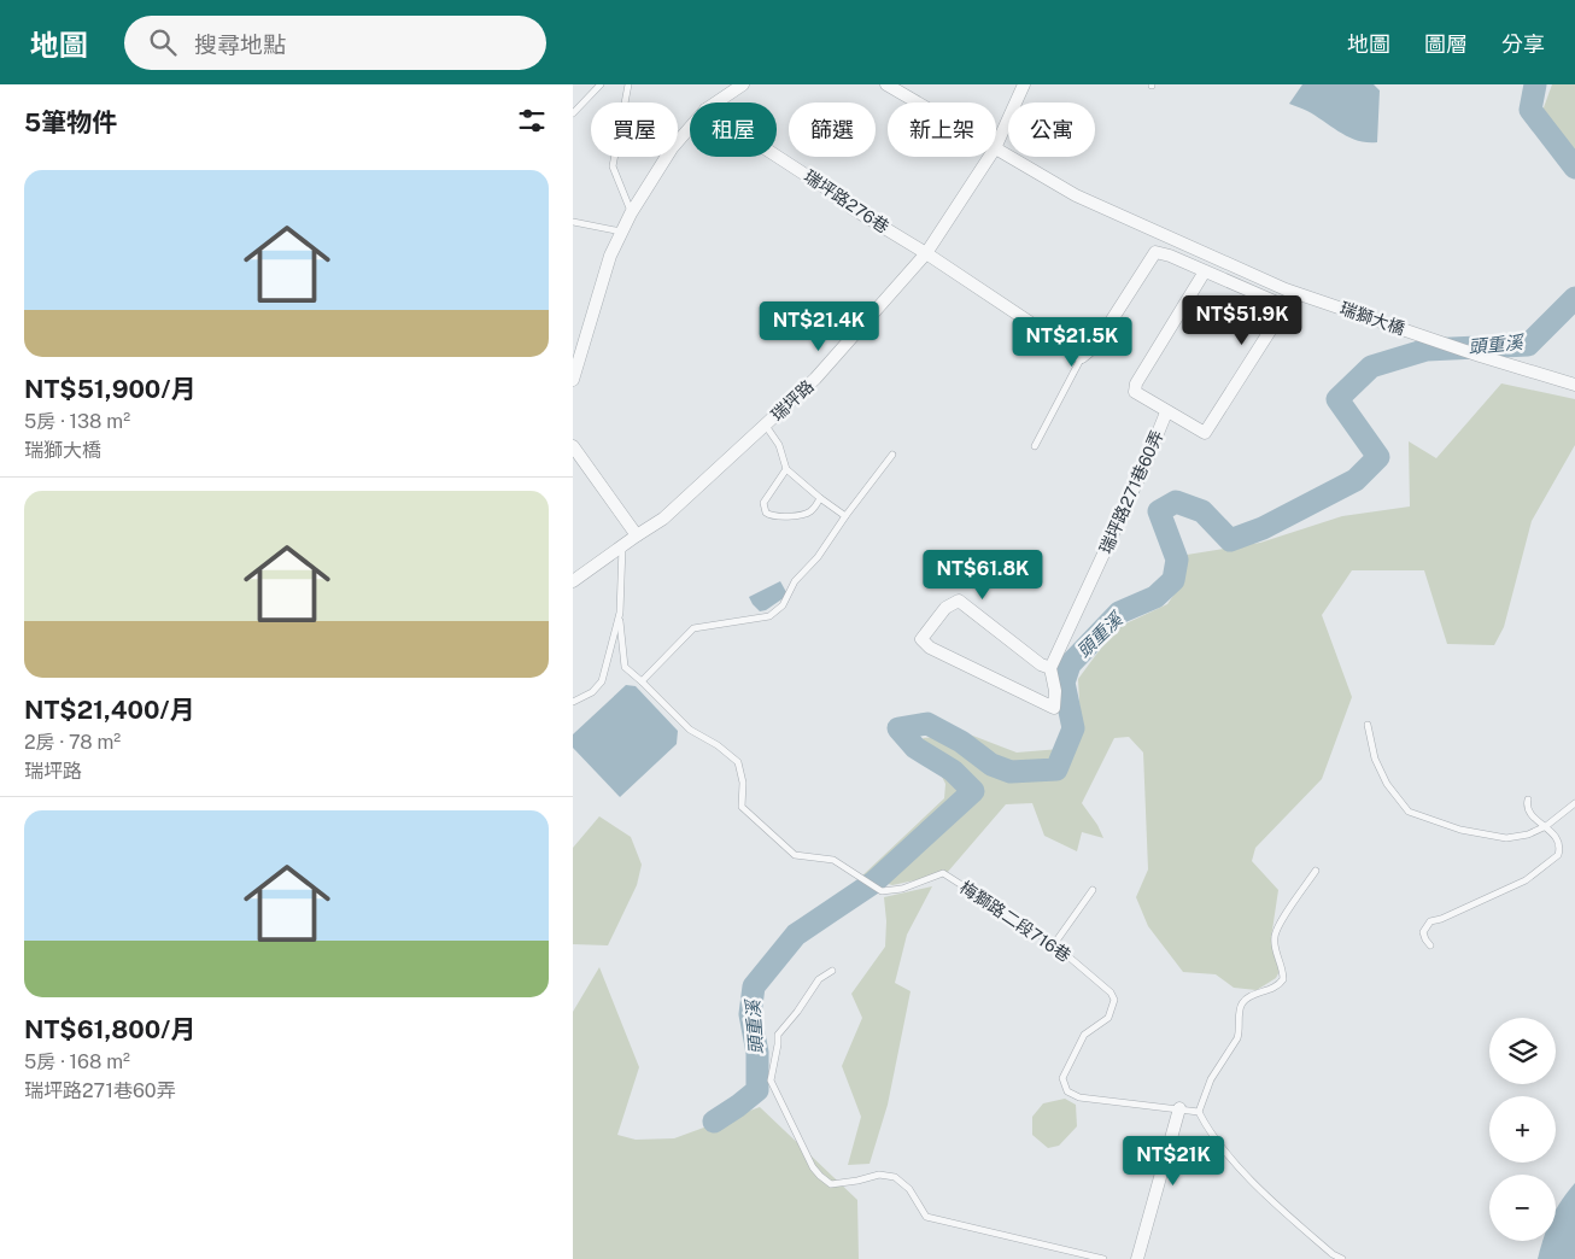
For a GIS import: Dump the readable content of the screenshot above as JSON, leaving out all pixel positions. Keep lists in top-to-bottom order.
{
  "streets": {
    "street": [
      "瑞坪路276巷",
      "瑞獅大橋",
      "瑞坪路",
      "瑞坪路271巷60弄"
    ],
    "lane": ["梅獅路二段716巷"]
  },
  "crossings": [
    ["瑞坪路276巷", "瑞坪路"]
  ],
  "water": ["頭重溪"],
  "page": {
    "header": "地圖",
    "search": "搜尋地點",
    "nav": ["地圖", "圖層", "分享"],
    "heading": "5筆物件",
    "chip": [
      "買屋",
      "租屋",
      "篩選",
      "新上架",
      "公寓"
    ],
    "list": [
      {
        "name": "NT$51,900/月",
        "note": "5房 · 138 m² · 瑞獅大橋"
      },
      {
        "name": "NT$21,400/月",
        "note": "2房 · 78 m² · 瑞坪路"
      },
      {
        "name": "NT$61,800/月",
        "note": "5房 · 168 m² · 瑞坪路271巷60弄"
      }
    ],
    "price": [
      "NT$51.9K",
      "NT$21.4K",
      "NT$21.5K",
      "NT$61.8K",
      "NT$21K"
    ],
    "map_buttons": ["+", "−"]
  }
}
